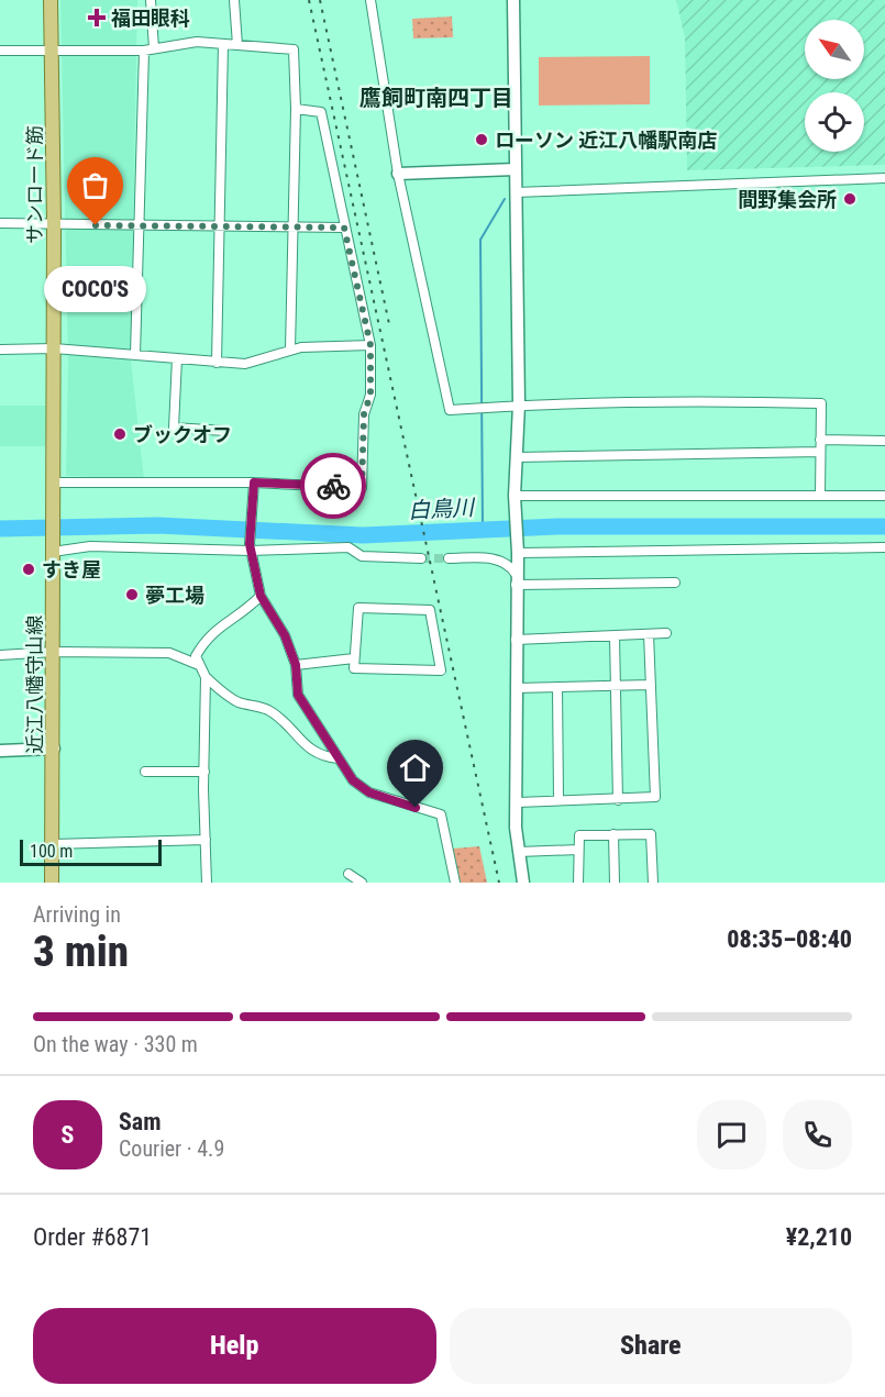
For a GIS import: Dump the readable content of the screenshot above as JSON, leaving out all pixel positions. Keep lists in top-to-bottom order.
{
  "streets": {
    "main road": ["サンロード筋", "近江八幡守山線"]
  },
  "crossings": [
    ["サンロード筋", "近江八幡守山線"]
  ],
  "districts": ["鷹飼町南四丁目"],
  "water": ["白鳥川"],
  "places": {
    "health": ["福田眼科"],
    "other": [
      "ローソン 近江八幡駅南店",
      "間野集会所",
      "COCO'S",
      "ブックオフ",
      "すき屋",
      "夢工場"
    ]
  },
  "scale_bar": "100 m",
  "north": "top left",
  "page": {
    "bubble": "COCO'S",
    "scale": "100 m",
    "heading": ["3 min", "Arriving in", "08:35–08:40"],
    "panel": [
      "Sam",
      "Courier · 4.9",
      "Order #6871",
      "¥2,210"
    ],
    "bar": "On the way · 330 m",
    "round": "S",
    "buttons": ["Help", "Share"]
  }
}
